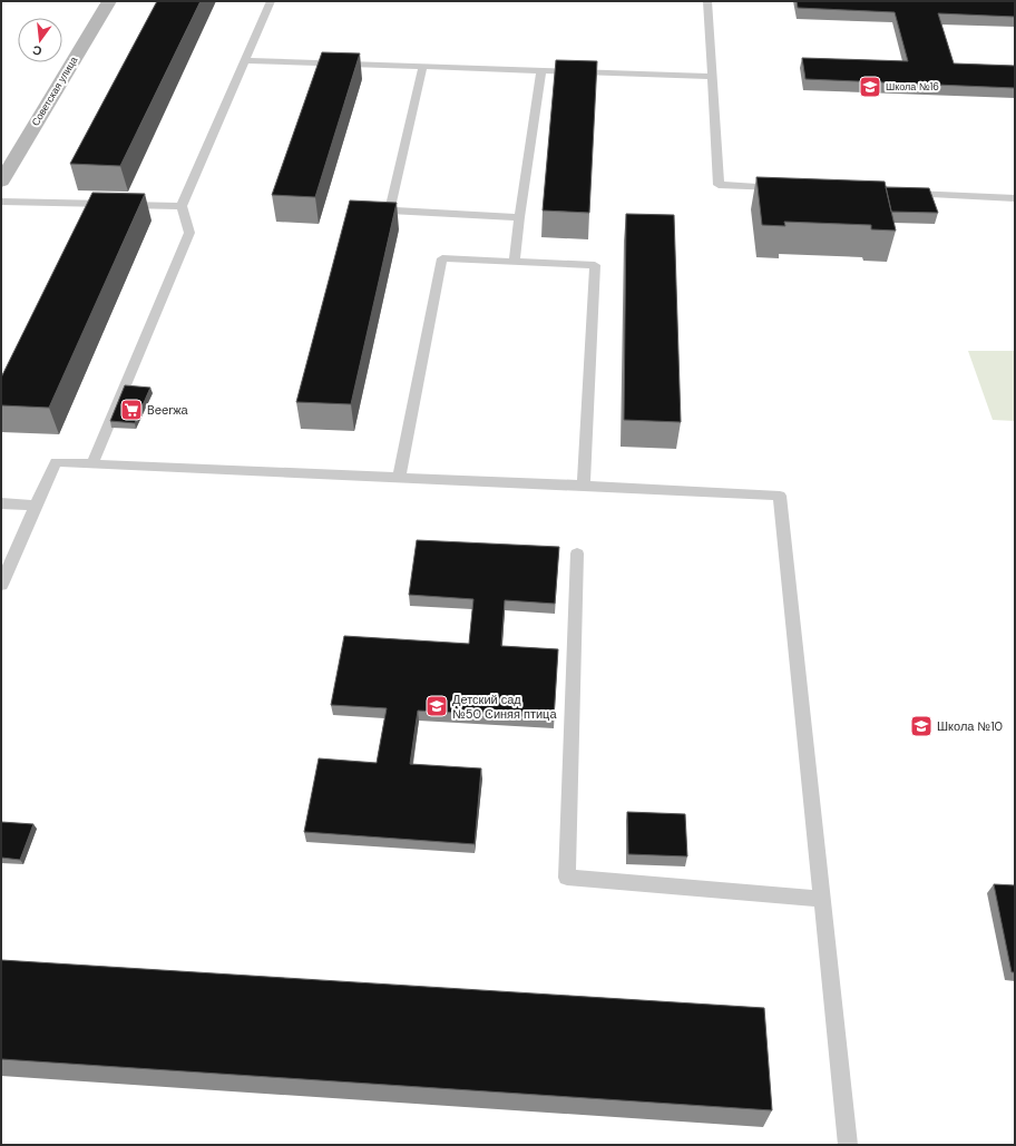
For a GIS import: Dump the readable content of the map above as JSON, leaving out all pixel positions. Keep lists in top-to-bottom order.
{
  "streets": {
    "main road": ["Советская улица"]
  },
  "places": {
    "school or university": ["Школа №16", "Детский сад №50 Синяя птица", "Школа №10"],
    "supermarket": ["Beerжа"]
  },
  "north": "bottom"
}
